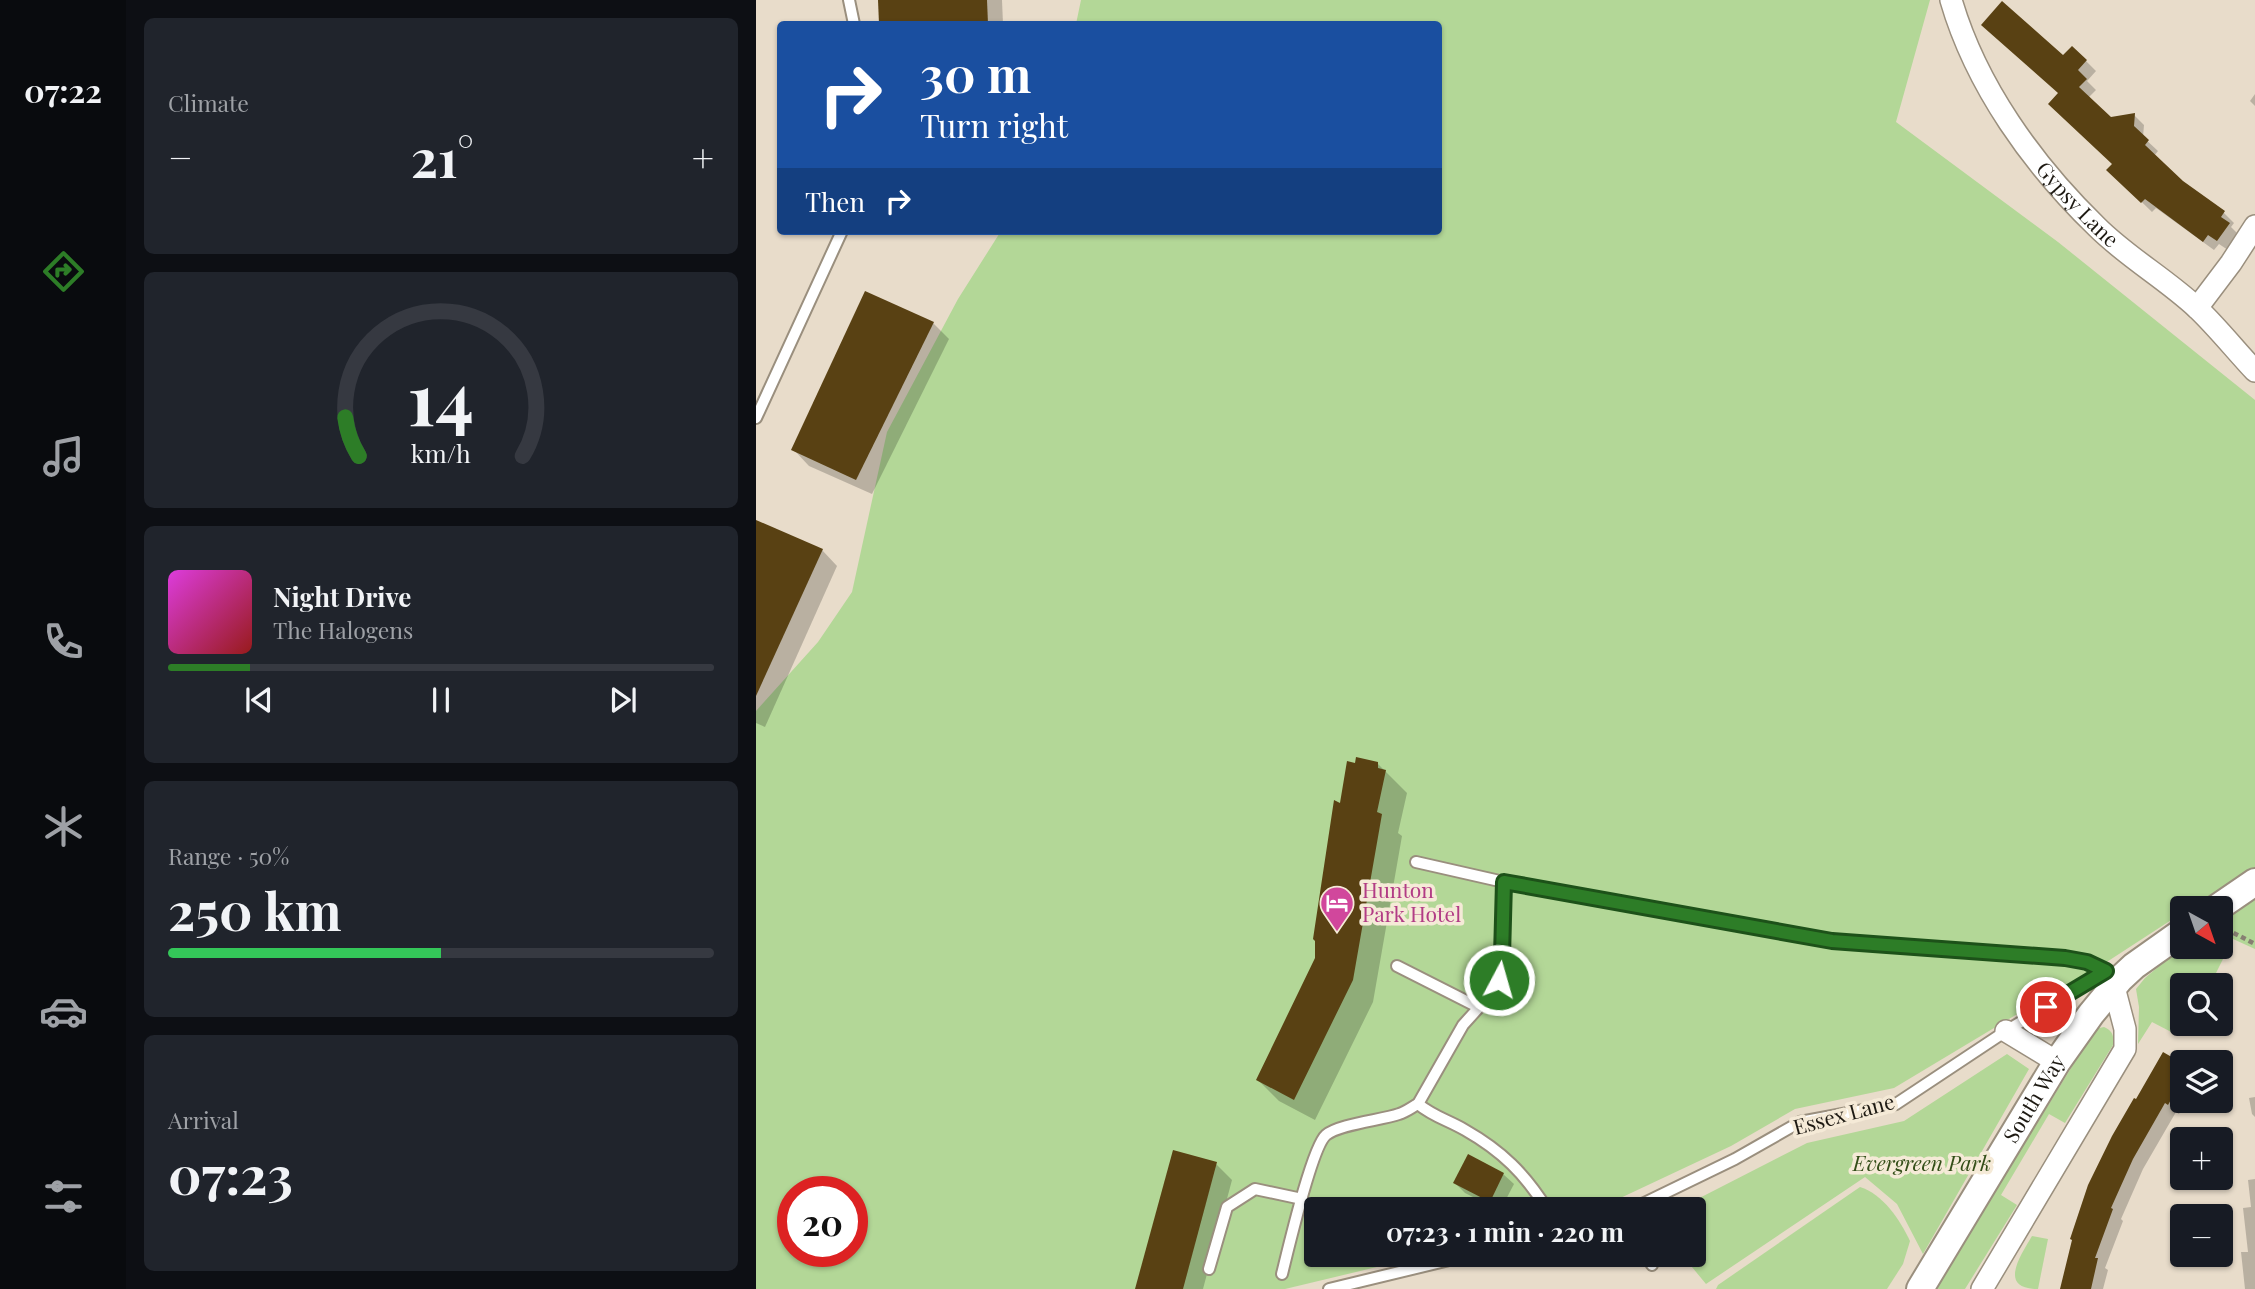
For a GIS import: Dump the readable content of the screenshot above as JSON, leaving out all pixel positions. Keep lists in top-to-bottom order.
{
  "streets": {
    "street": ["Gypsy Lane", "South Way"],
    "lane": ["Essex Lane"]
  },
  "crossings": [
    ["South Way", "Essex Lane"]
  ],
  "parks": ["Evergreen Park"],
  "places": {
    "hotel": ["Hunton Park Hotel"]
  },
  "north": "bottom right",
  "page": {
    "tabs": "07:22",
    "tile": [
      "Climate",
      ["Range · 50%", "250 km"],
      ["Arrival", "07:23"]
    ],
    "turn": ["30 m", "Turn right"],
    "heat": ["−", "21°", "+"],
    "then": "Then",
    "song": ["Night Drive", "The Halogens"],
    "map_buttons": ["+", "−"],
    "limit": "20",
    "trip": "07:23 · 1 min · 220 m",
    "gauge": ["14", "km/h"]
  }
}
